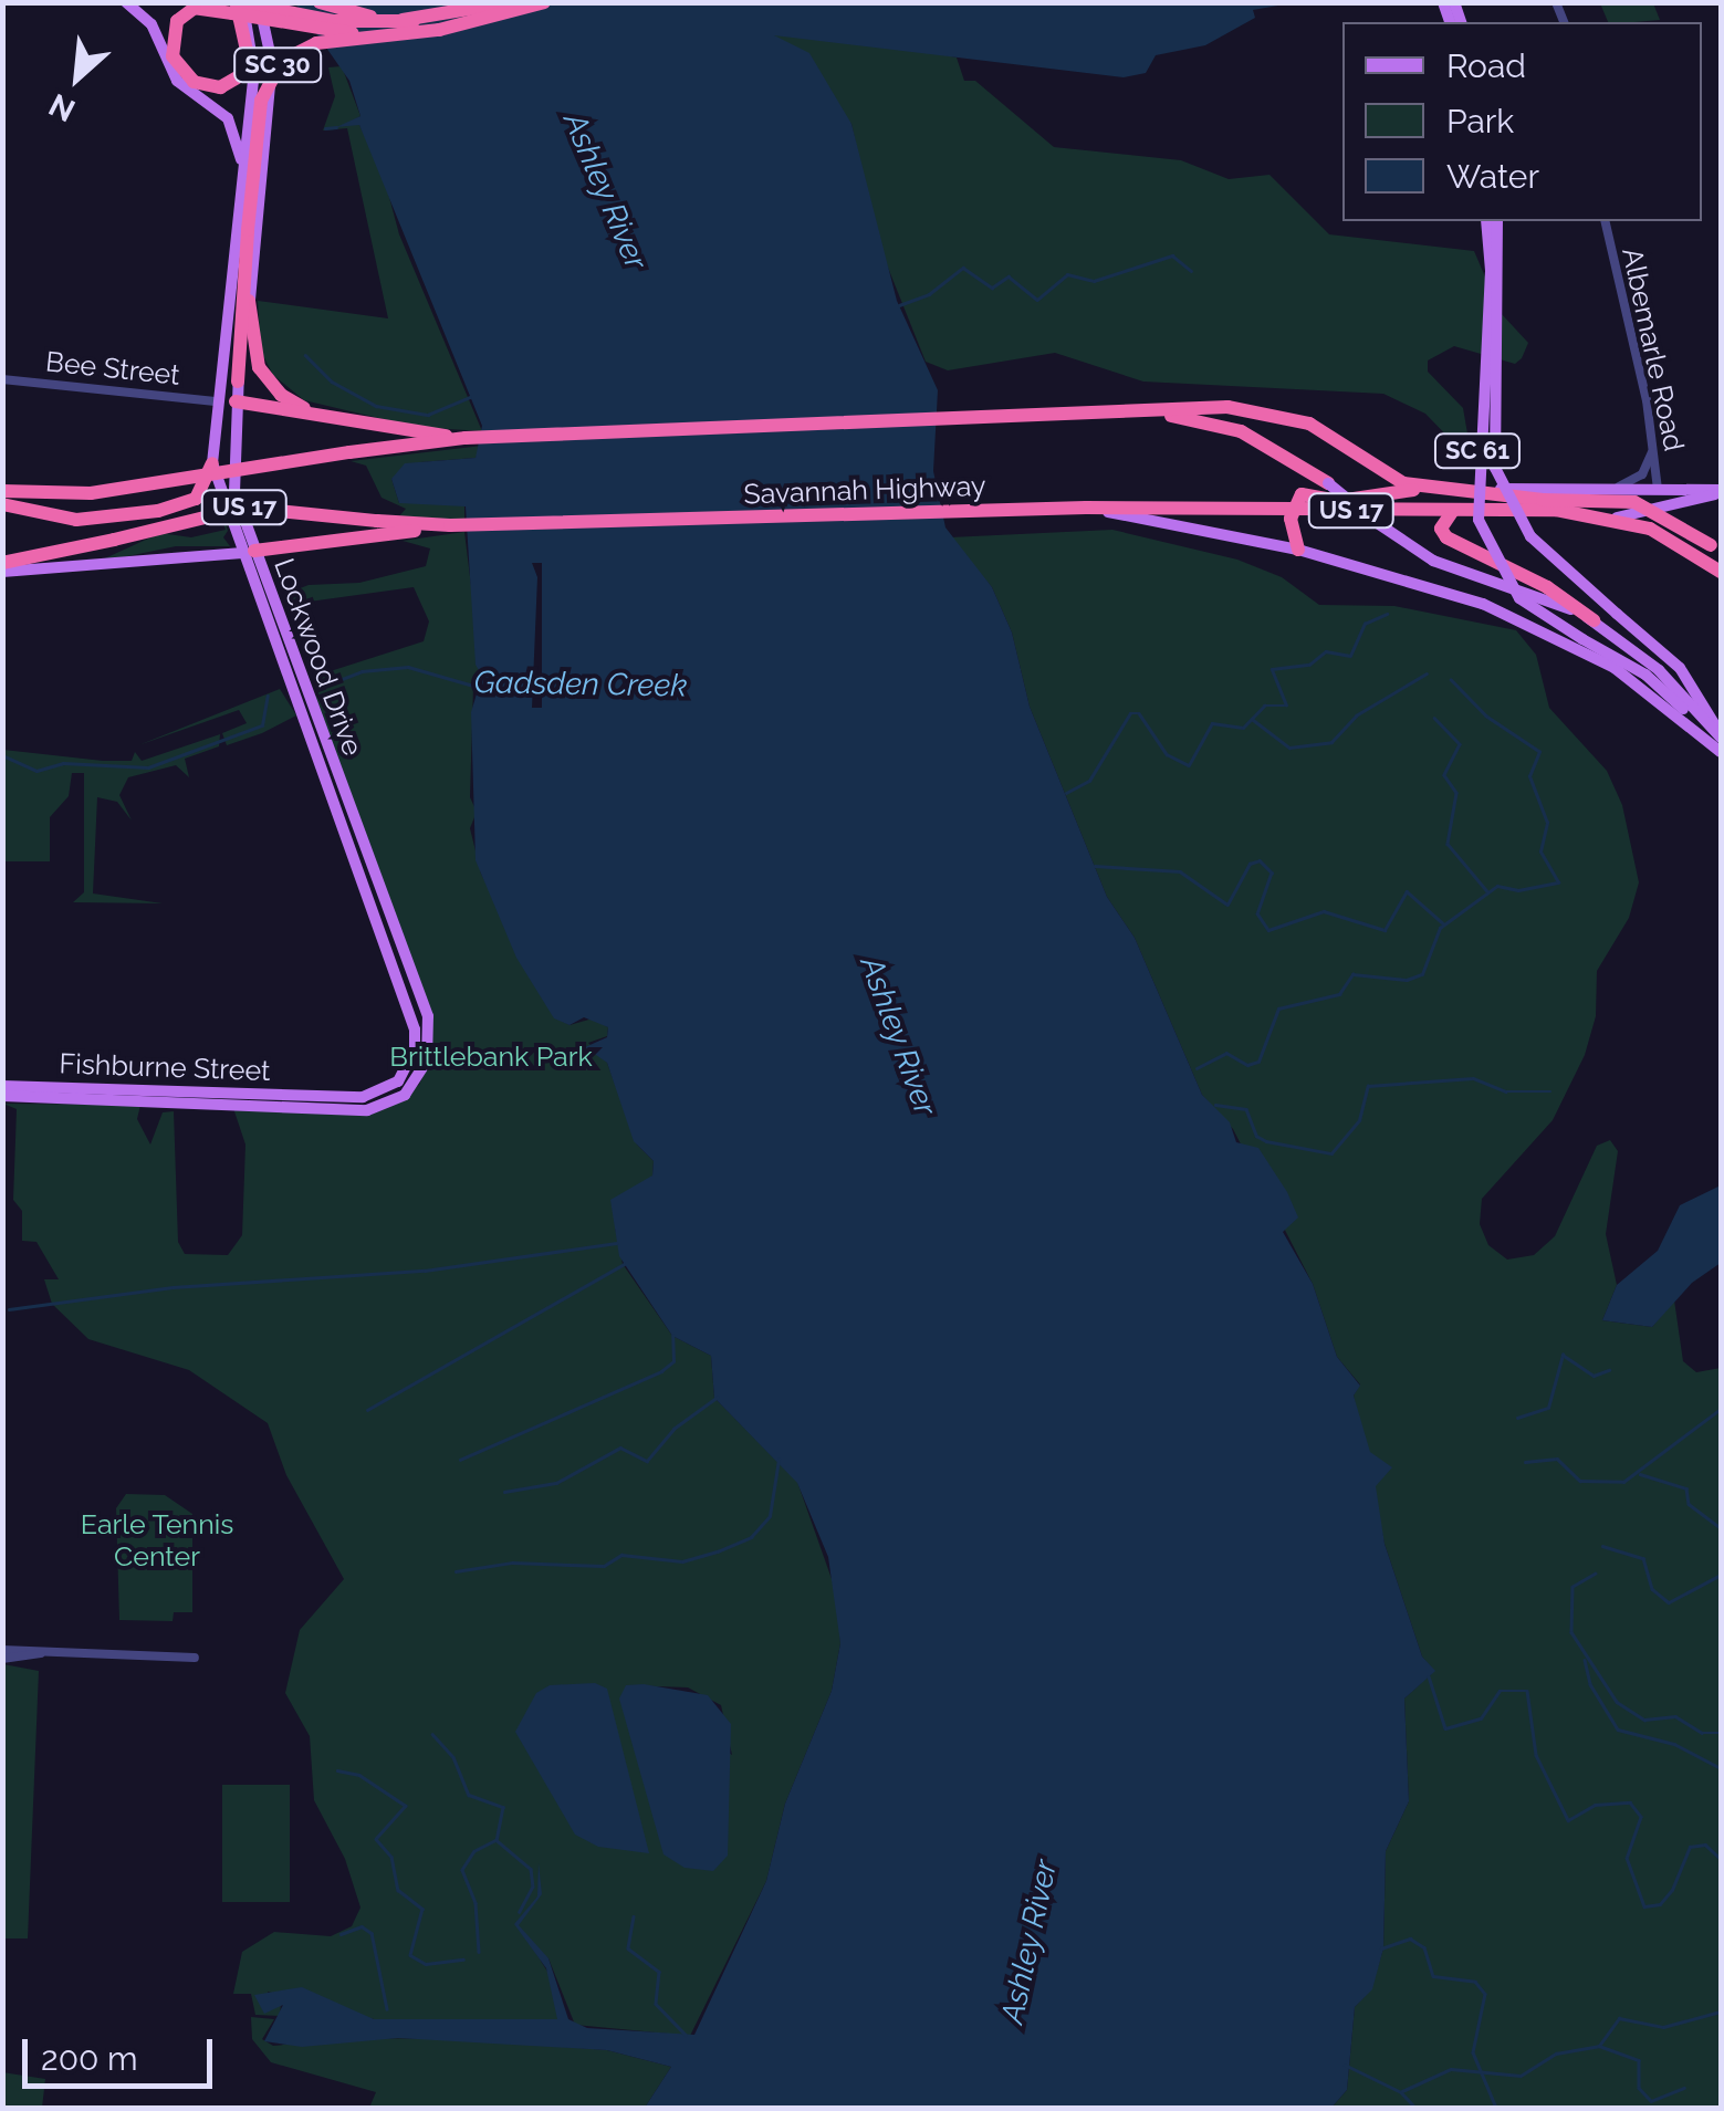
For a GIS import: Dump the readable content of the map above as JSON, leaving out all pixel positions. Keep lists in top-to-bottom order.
{
  "streets": {
    "highway": ["SC 30", "Savannah Highway", "US 17"],
    "main road": ["SC 61", "Lockwood Drive", "Fishburne Street"],
    "street": ["Albemarle Road", "Bee Street"]
  },
  "crossings": [
    ["SC 30", "Lockwood Drive"],
    ["Bee Street", "Lockwood Drive"],
    ["Lockwood Drive", "Fishburne Street"]
  ],
  "water": ["Ashley River", "Gadsden Creek"],
  "parks": ["Brittlebank Park", "Earle Tennis Center"],
  "legend": ["Road", "Park", "Water"],
  "scale_bar": "200 m",
  "north": "bottom left"
}
